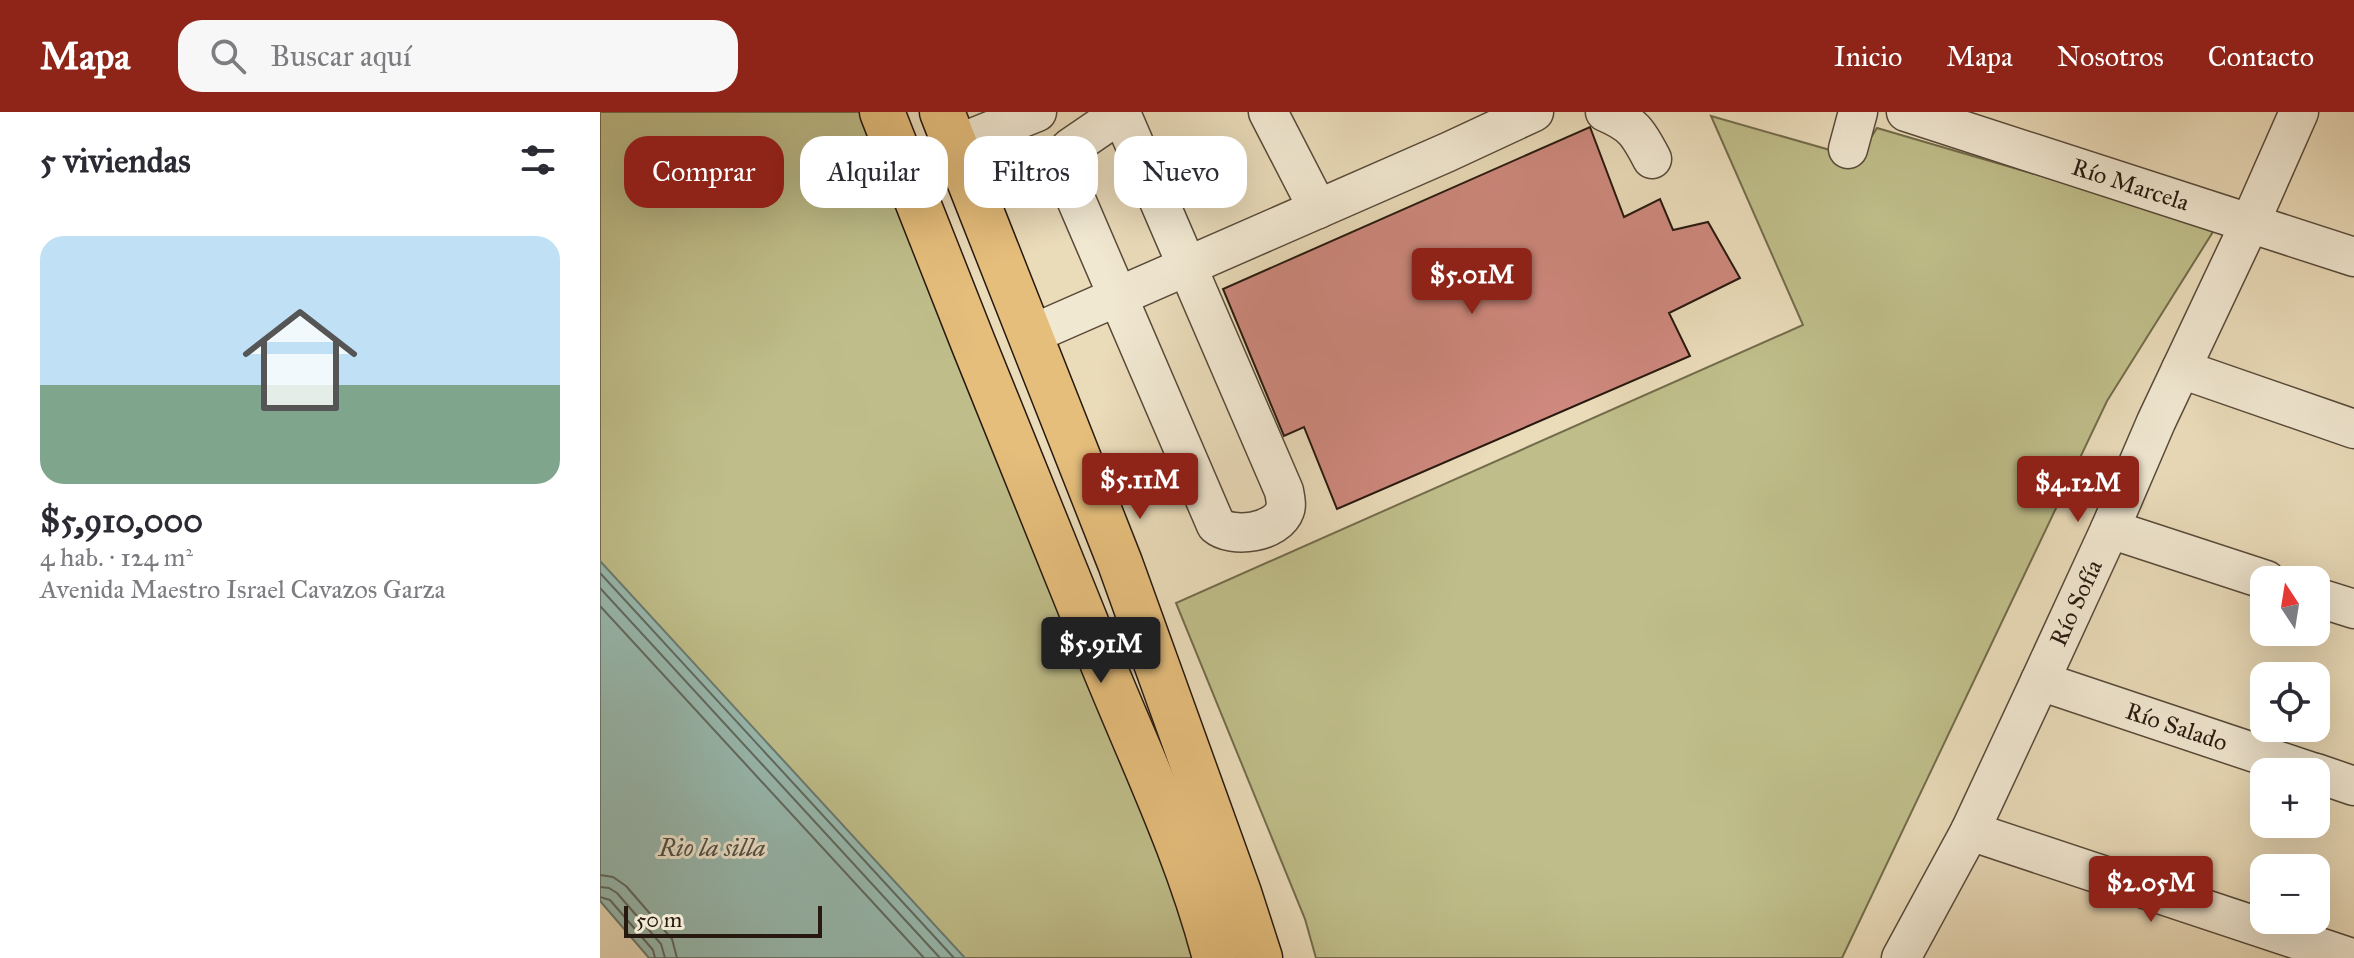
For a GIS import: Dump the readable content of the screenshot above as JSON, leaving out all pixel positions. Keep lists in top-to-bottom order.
{
  "streets": {
    "street": ["Río Marcela", "Río Sofía", "Río Salado"]
  },
  "crossings": [
    ["Río Marcela", "Río Sofía"],
    ["Río Sofía", "Río Salado"]
  ],
  "water": ["Rio la silla"],
  "scale_bar": "50 m",
  "north": "top",
  "page": {
    "header": "Mapa",
    "search": "Buscar aquí",
    "nav": [
      "Inicio",
      "Mapa",
      "Nosotros",
      "Contacto"
    ],
    "heading": "5 viviendas",
    "chip": [
      "Comprar",
      "Alquilar",
      "Filtros",
      "Nuevo"
    ],
    "list": [
      {
        "name": "$5,910,000",
        "note": "4 hab. · 124 m² · Avenida Maestro Israel Cavazos Garza"
      }
    ],
    "price": [
      "$5.01M",
      "$5.11M",
      "$4.12M",
      "$5.91M",
      "$2.05M"
    ],
    "map_buttons": ["+", "−"],
    "scale": "50 m"
  }
}
